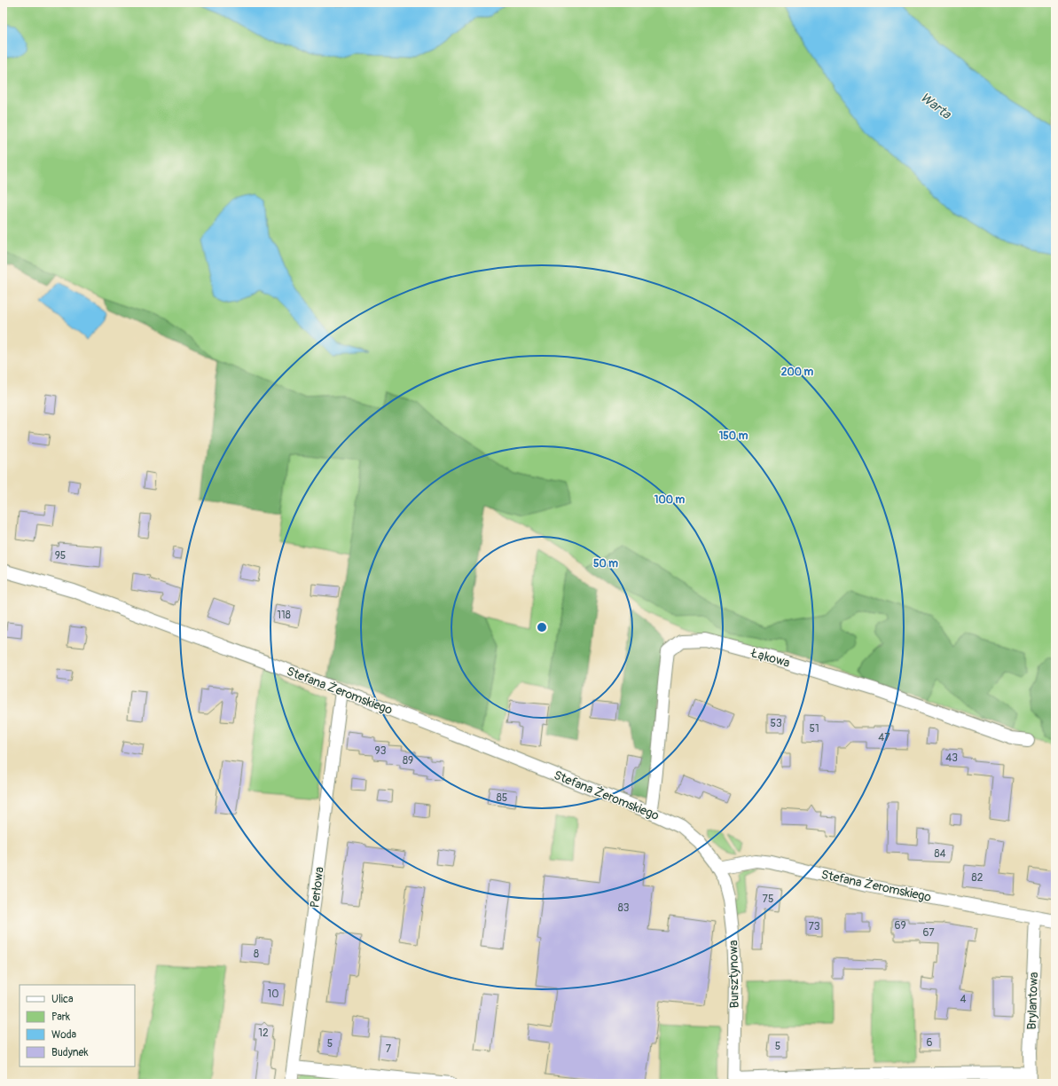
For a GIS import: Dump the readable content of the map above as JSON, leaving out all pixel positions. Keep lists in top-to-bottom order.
{
  "streets": {
    "street": [
      "Łąkowa",
      "Stefana Żeromskiego",
      "Perłowa",
      "Bursztynowa",
      "Brylantowa"
    ]
  },
  "crossings": [
    ["Łąkowa", "Stefana Żeromskiego"],
    ["Stefana Żeromskiego", "Perłowa"],
    ["Stefana Żeromskiego", "Bursztynowa"],
    ["Stefana Żeromskiego", "Brylantowa"]
  ],
  "water": ["Warta"],
  "house_numbers": [
    "95",
    "118",
    "53",
    "51",
    "47",
    "93",
    "43",
    "89",
    "85",
    "84",
    "82",
    "75",
    "83",
    "69",
    "73",
    "67",
    "8",
    "10",
    "4",
    "12",
    "6",
    "5",
    "5",
    "7"
  ],
  "legend": [
    "Ulica",
    "Park",
    "Woda",
    "Budynek"
  ],
  "rings": [
    "200 m",
    "150 m",
    "100 m",
    "50 m"
  ]
}
